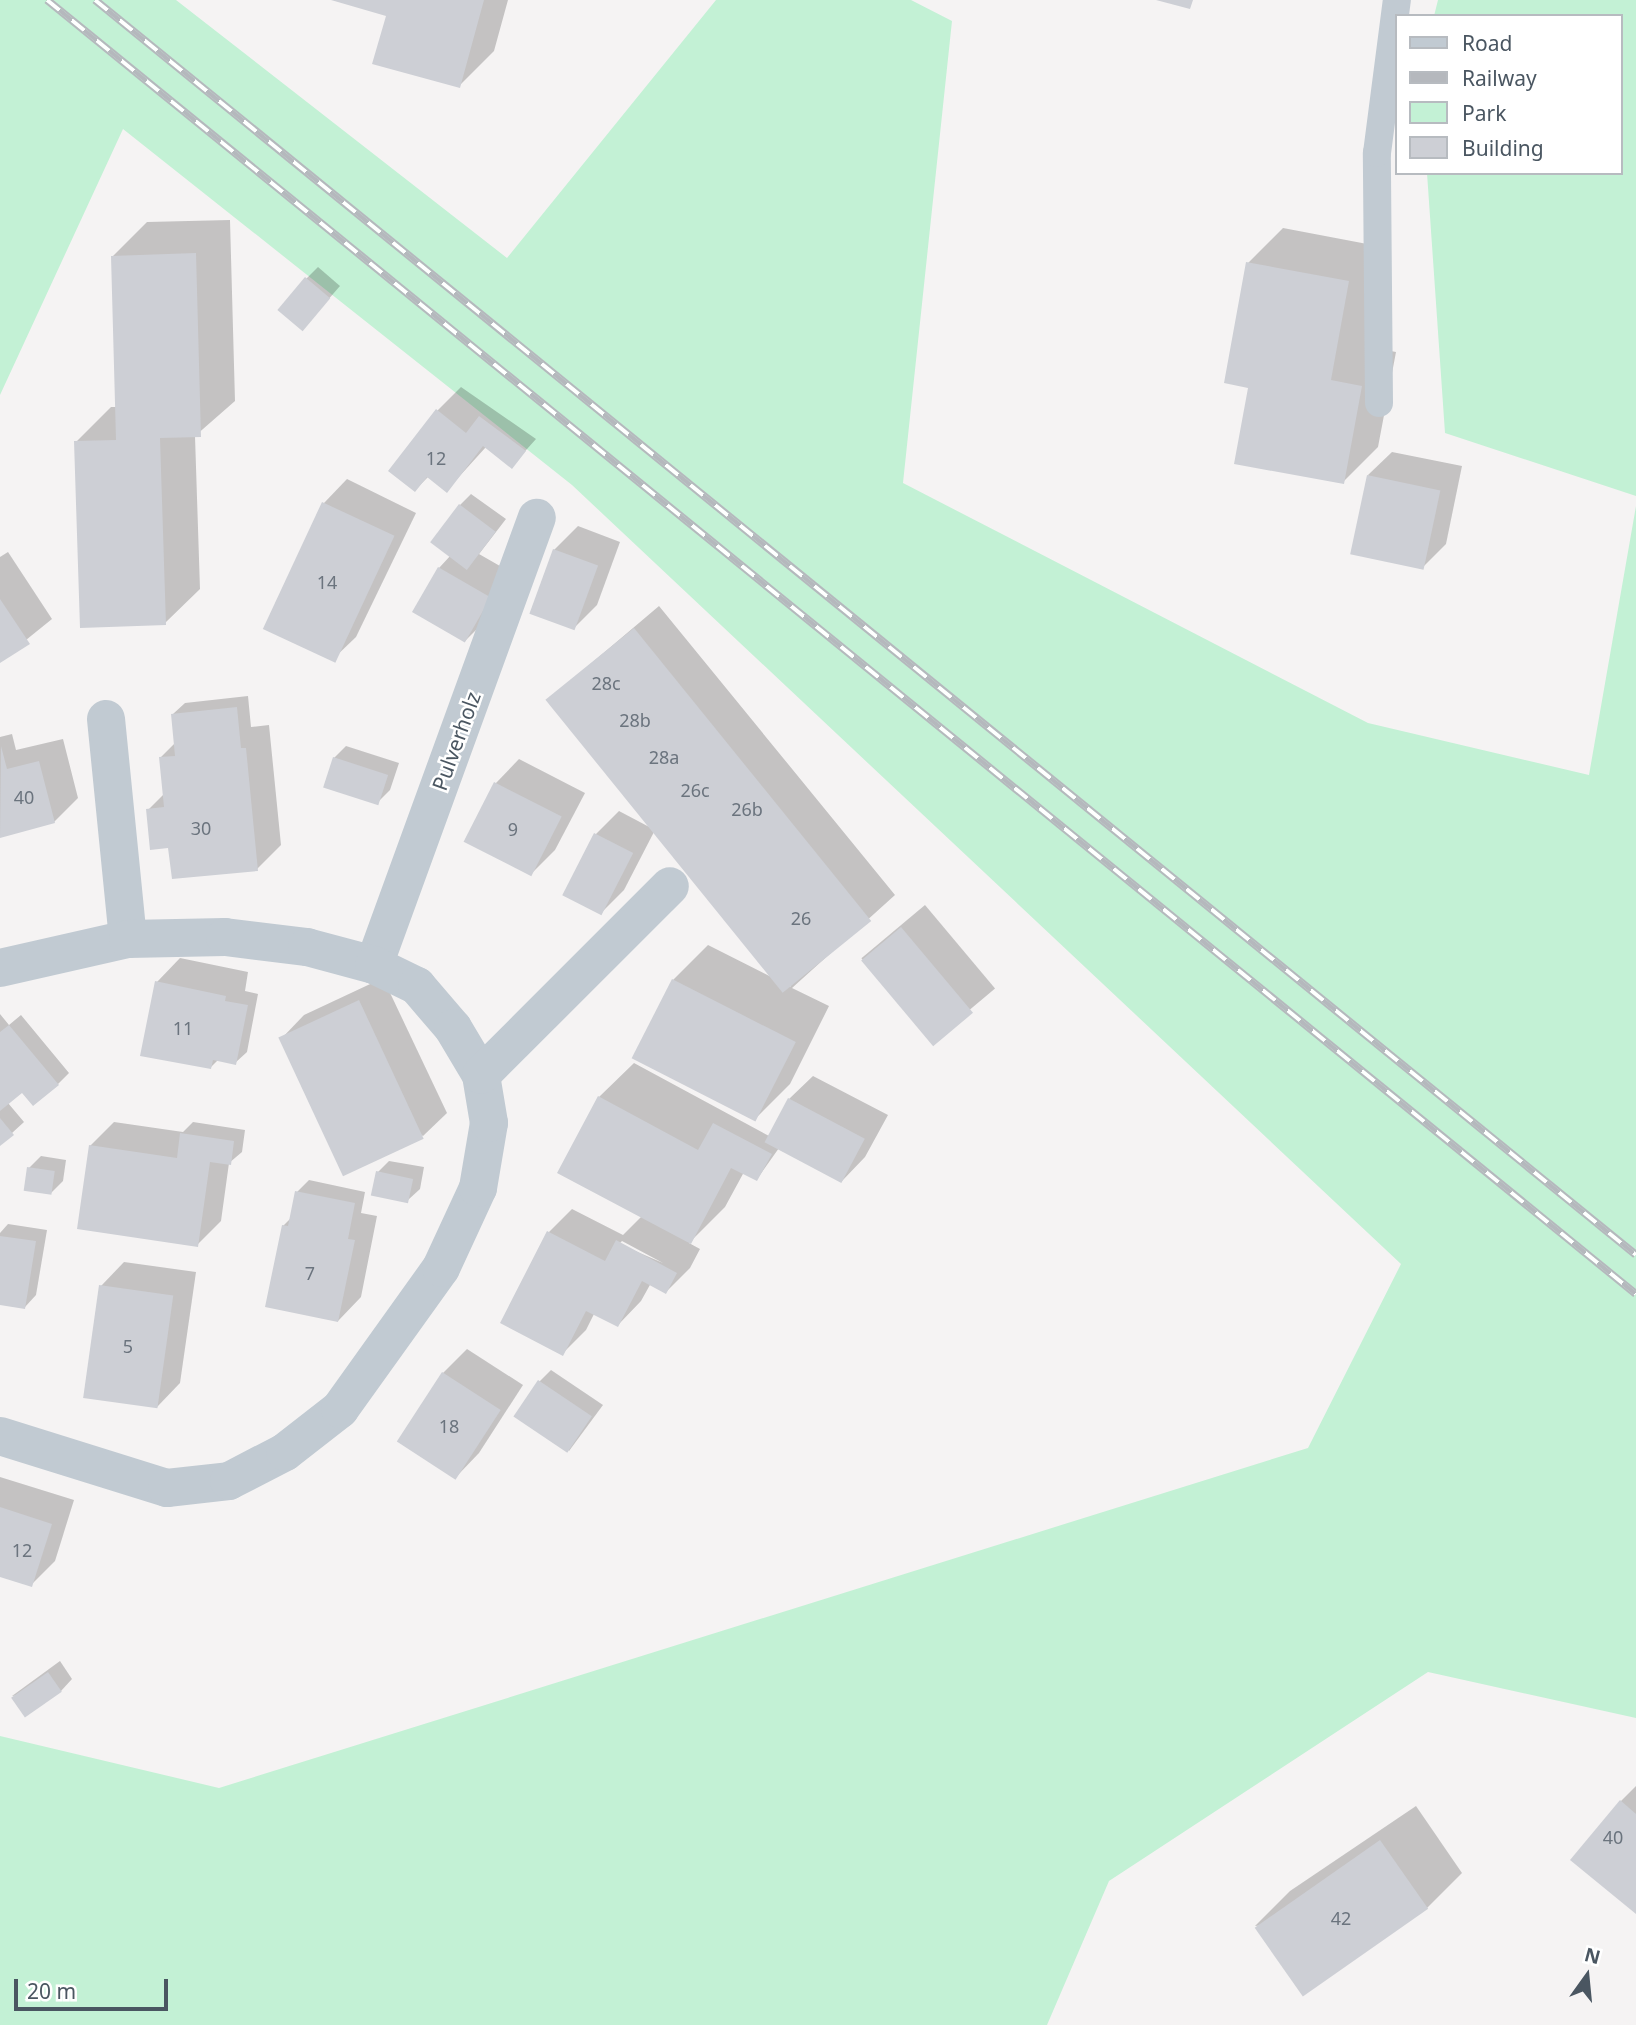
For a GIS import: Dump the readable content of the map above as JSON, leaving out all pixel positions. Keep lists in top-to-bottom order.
{
  "streets": {
    "street": ["Pulverholz"]
  },
  "house_numbers": [
    "12",
    "14",
    "28c",
    "28b",
    "28a",
    "26c",
    "40",
    "26b",
    "30",
    "9",
    "26",
    "11",
    "7",
    "5",
    "18",
    "12",
    "40",
    "42"
  ],
  "legend": [
    "Road",
    "Railway",
    "Park",
    "Building"
  ],
  "scale_bar": "20 m",
  "north": "top"
}
